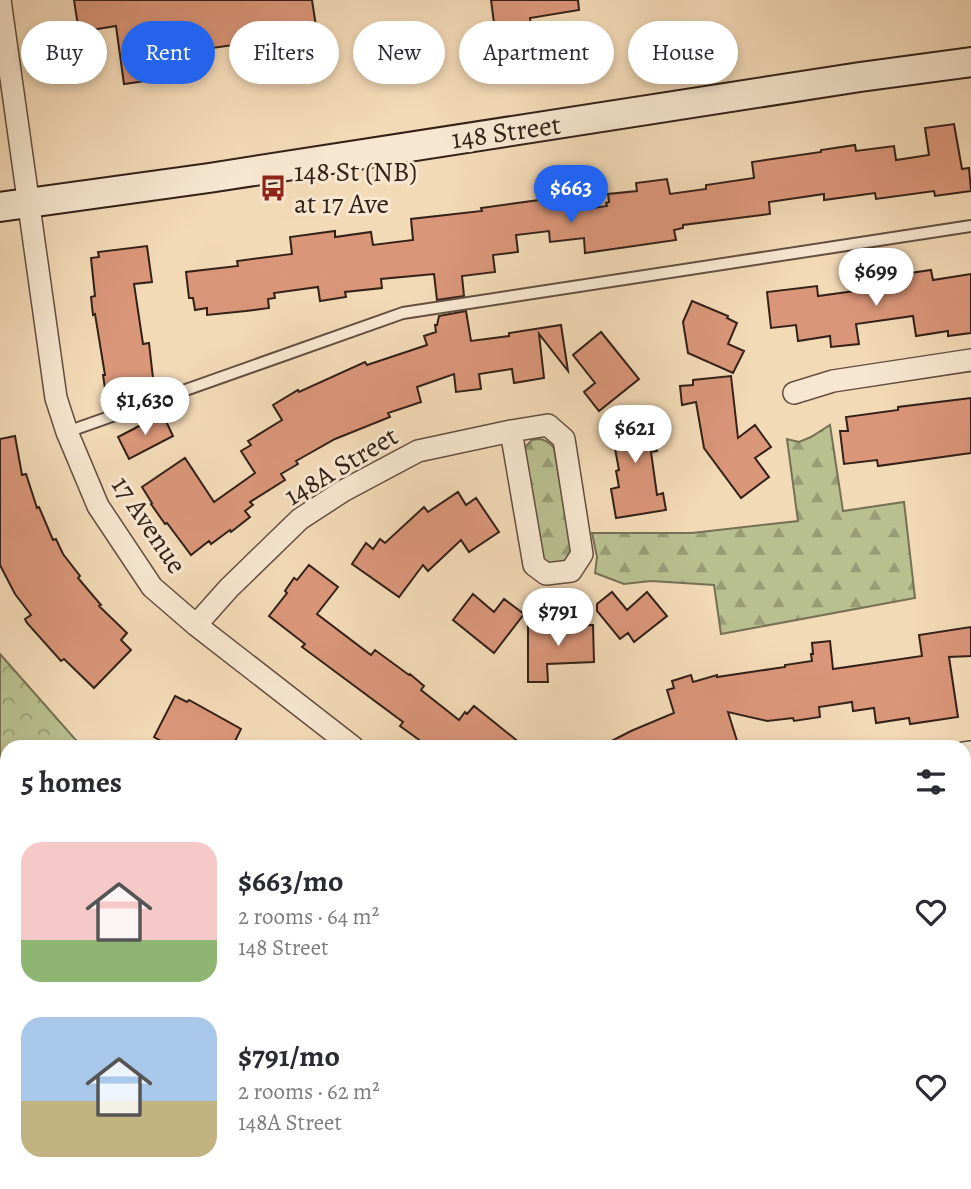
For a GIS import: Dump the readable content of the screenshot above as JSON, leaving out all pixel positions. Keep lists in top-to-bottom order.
{
  "streets": {
    "main road": ["148 Street"],
    "street": ["148A Street", "17 Avenue"]
  },
  "crossings": [
    ["148 Street", "17 Avenue"],
    ["148A Street", "17 Avenue"]
  ],
  "places": {
    "bus stop": ["148 St (NB) at 17 Ave"]
  },
  "page": {
    "chip": [
      "Buy",
      "Rent",
      "Filters",
      "New",
      "Apartment",
      "House"
    ],
    "price": [
      "$663",
      "$699",
      "$1,630",
      "$621",
      "$791"
    ],
    "heading": "5 homes",
    "list": [
      {
        "name": "$663/mo",
        "note": "2 rooms · 64 m² · 148 Street"
      },
      {
        "name": "$791/mo",
        "note": "2 rooms · 62 m² · 148A Street"
      }
    ]
  }
}
